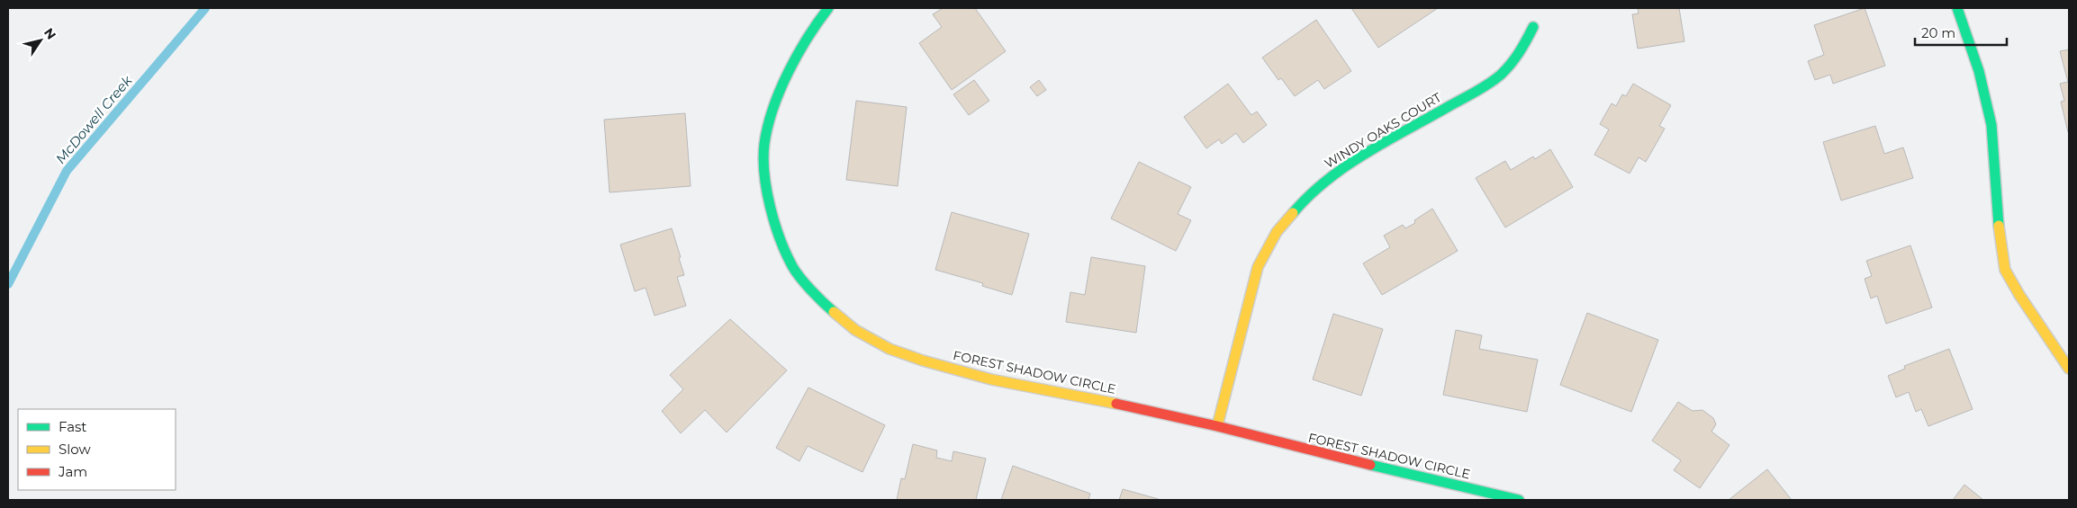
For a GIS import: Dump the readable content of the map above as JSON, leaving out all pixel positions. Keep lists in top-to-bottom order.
{
  "streets": {
    "street": ["WINDY OAKS COURT", "FOREST SHADOW CIRCLE"]
  },
  "crossings": [
    ["WINDY OAKS COURT", "FOREST SHADOW CIRCLE"]
  ],
  "water": ["McDowell Creek"],
  "legend": ["Fast", "Slow", "Jam"],
  "scale_bar": "20 m",
  "north": "top right"
}
